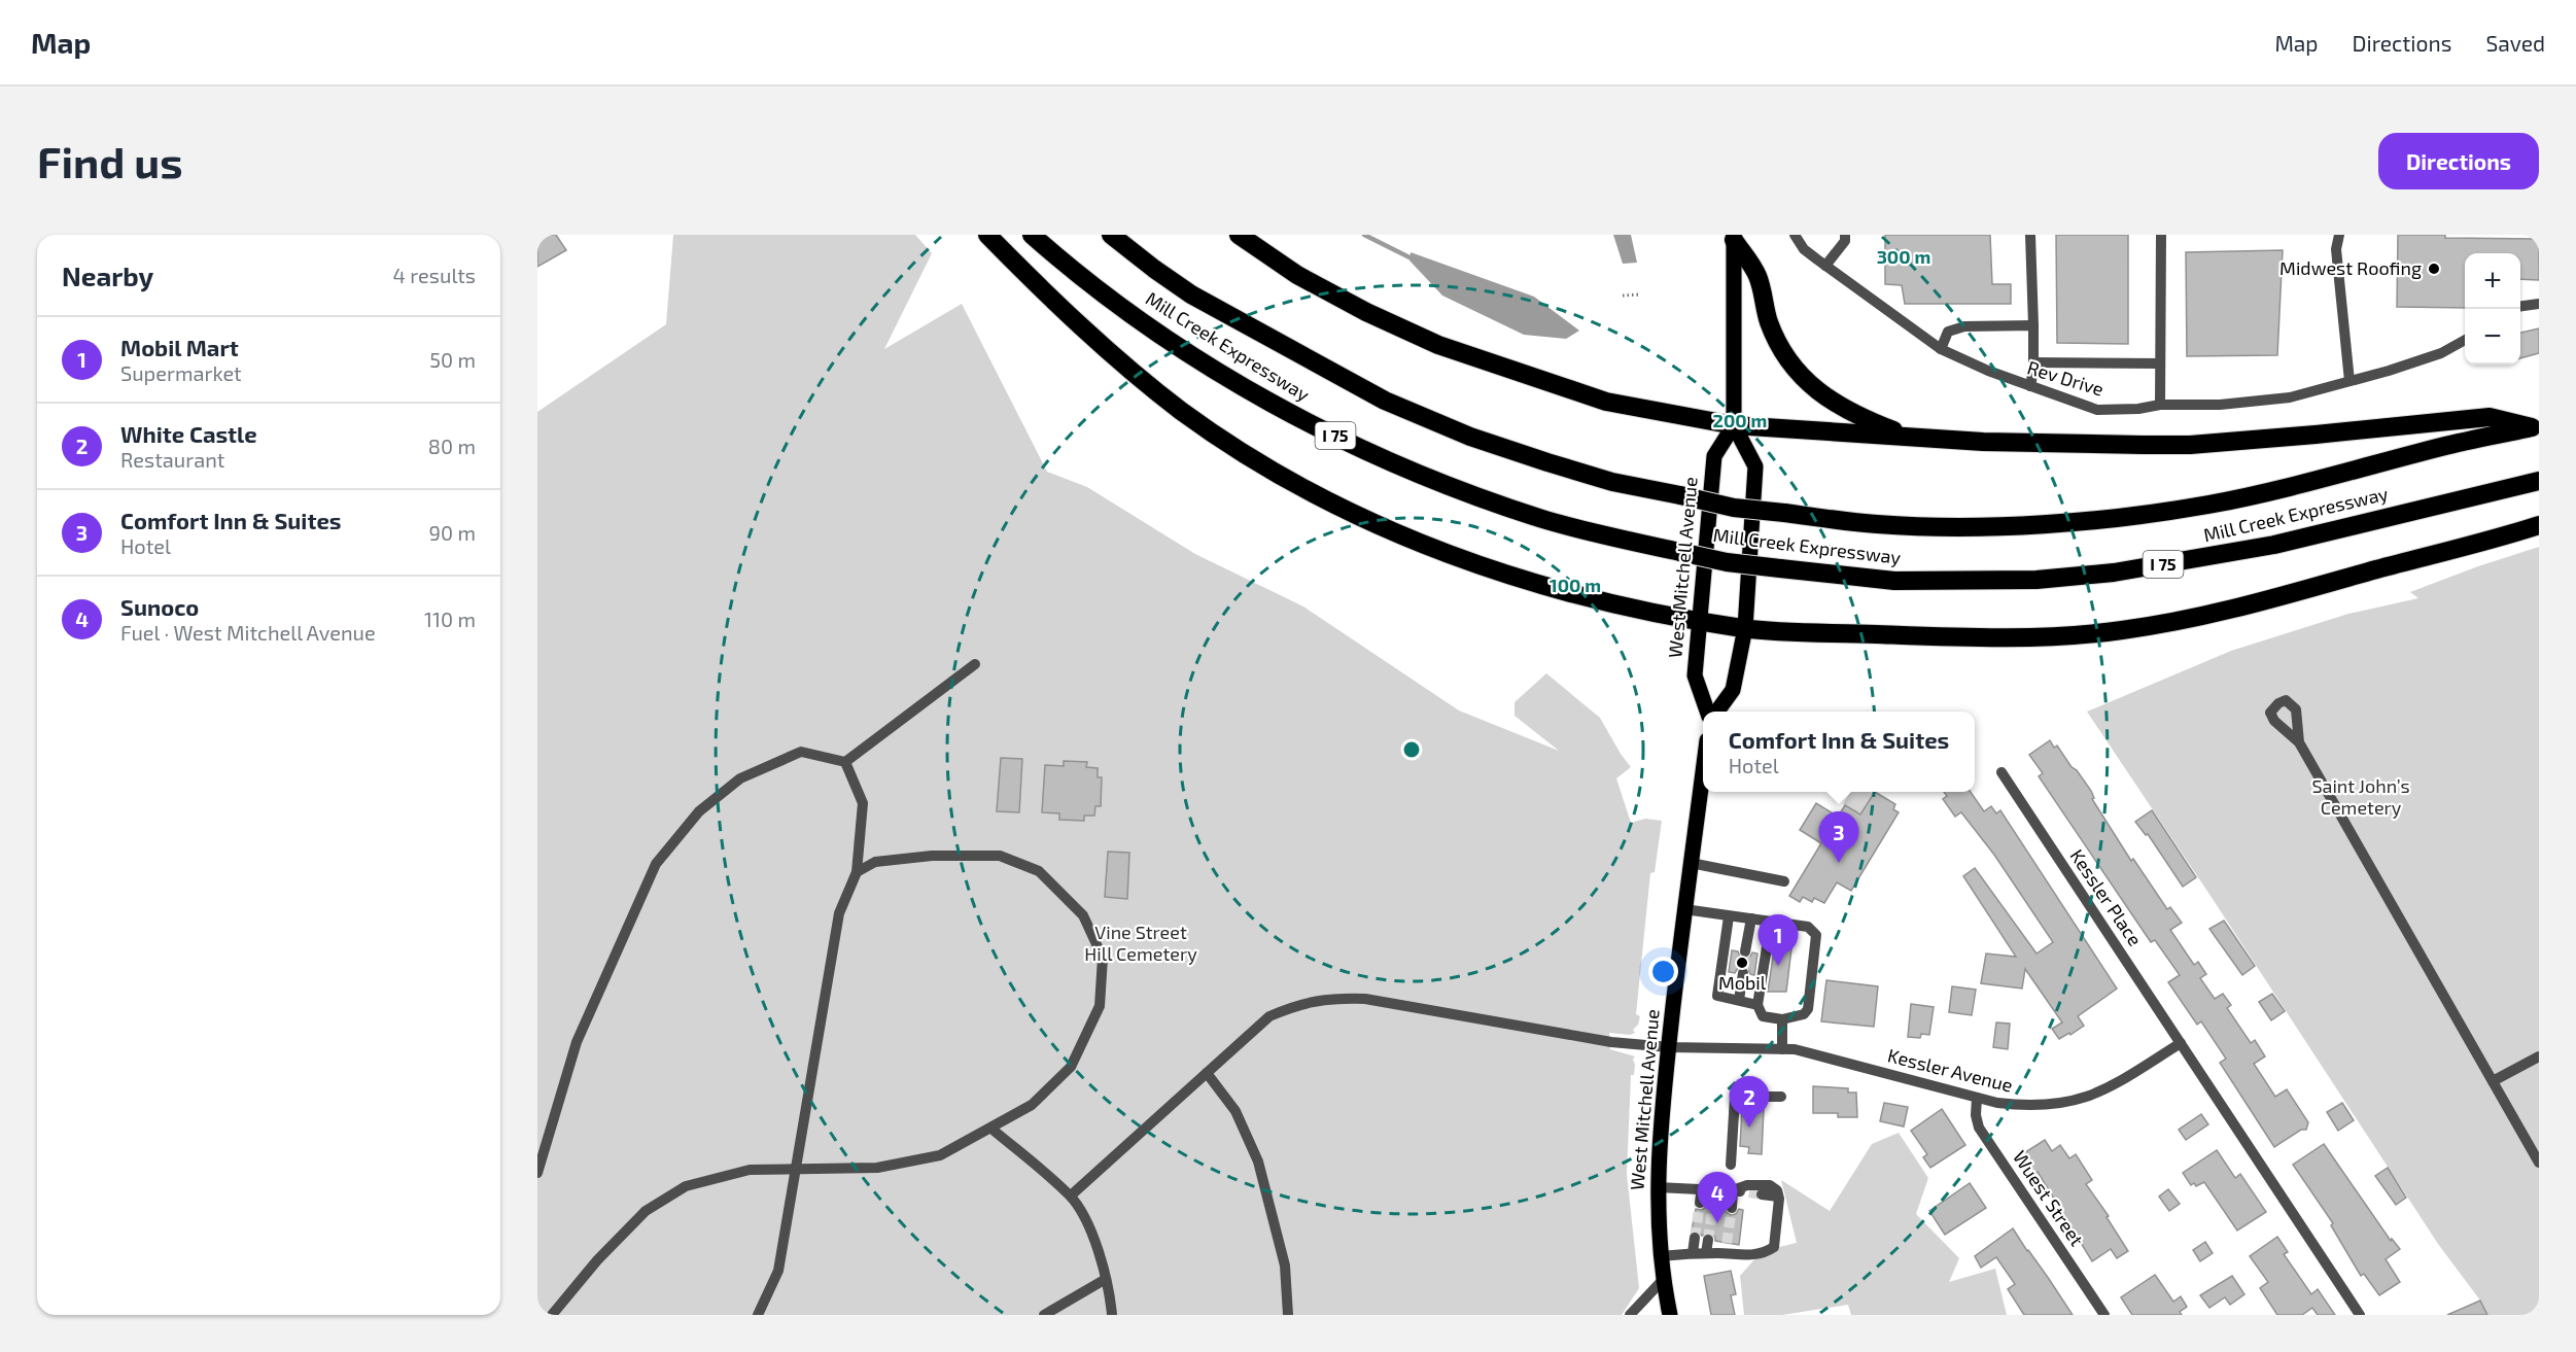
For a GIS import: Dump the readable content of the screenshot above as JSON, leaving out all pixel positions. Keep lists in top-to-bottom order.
{
  "streets": {
    "highway": ["Mill Creek Expressway", "I 75"],
    "main road": ["West Mitchell Avenue"],
    "street": [
      "Rev Drive",
      "Kessler Place",
      "Kessler Avenue",
      "Wuest Street"
    ]
  },
  "crossings": [
    ["West Mitchell Avenue", "Kessler Avenue"],
    ["Kessler Place", "Kessler Avenue"],
    ["Kessler Avenue", "Wuest Street"]
  ],
  "parks": ["Saint John’s Cemetery", "Vine Street Hill Cemetery"],
  "places": ["Midwest Roofing", "Mobil"],
  "page": {
    "header": "Map",
    "nav": ["Map", "Directions", "Saved"],
    "buttons": "Directions",
    "title": "Find us",
    "heading": ["Nearby", "4 results"],
    "map_buttons": ["+", "−"],
    "list": [
      {
        "mark": "1",
        "name": "Mobil Mart",
        "note": "Supermarket",
        "value": "50 m"
      },
      {
        "mark": "2",
        "name": "White Castle",
        "note": "Restaurant",
        "value": "80 m"
      },
      {
        "mark": "3",
        "name": "Comfort Inn & Suites",
        "note": "Hotel",
        "value": "90 m"
      },
      {
        "mark": "4",
        "name": "Sunoco",
        "note": "Fuel · West Mitchell Avenue",
        "value": "110 m"
      }
    ],
    "popup": ["Comfort Inn & Suites", "Hotel"],
    "pins": [
      "3",
      "1",
      "2",
      "4"
    ]
  },
  "rings": ["300 m", "200 m", "100 m"]
}
